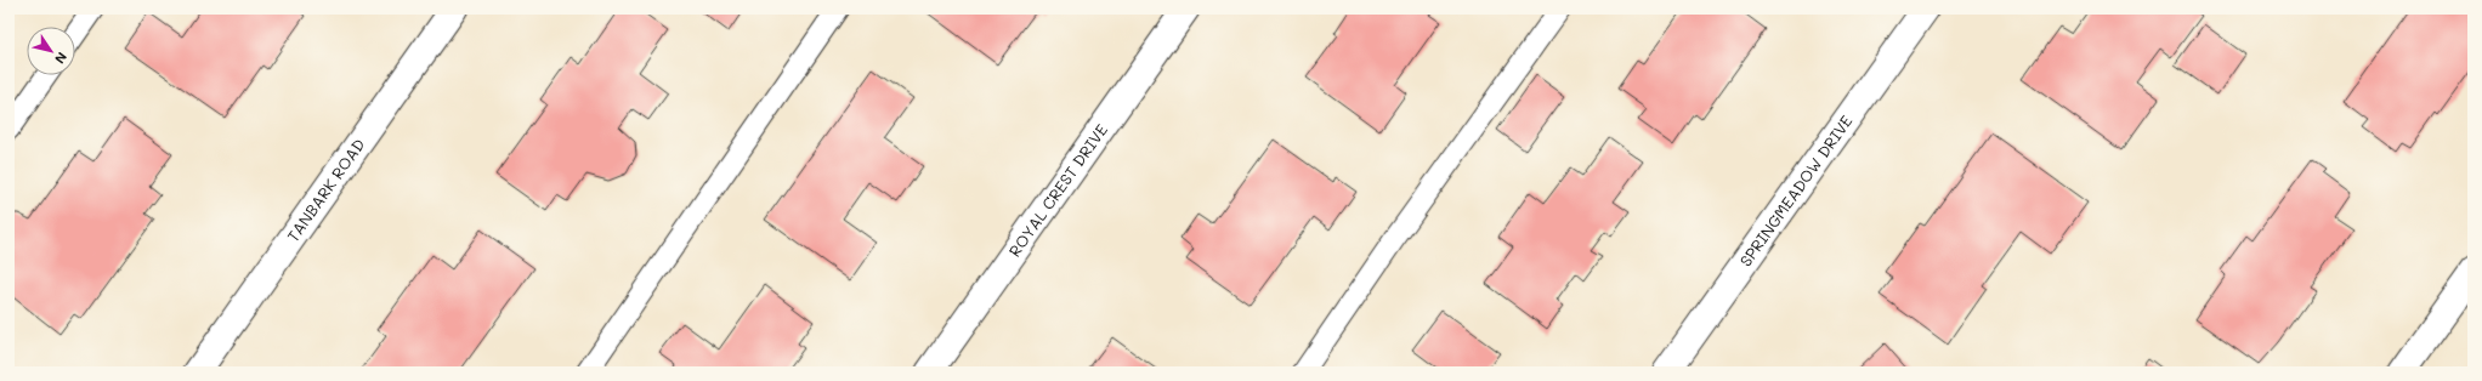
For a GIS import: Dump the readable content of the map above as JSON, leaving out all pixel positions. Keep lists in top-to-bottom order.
{
  "streets": {
    "street": ["TANBARK ROAD", "ROYAL CREST DRIVE", "SPRINGMEADOW DRIVE"]
  },
  "north": "bottom right"
}
